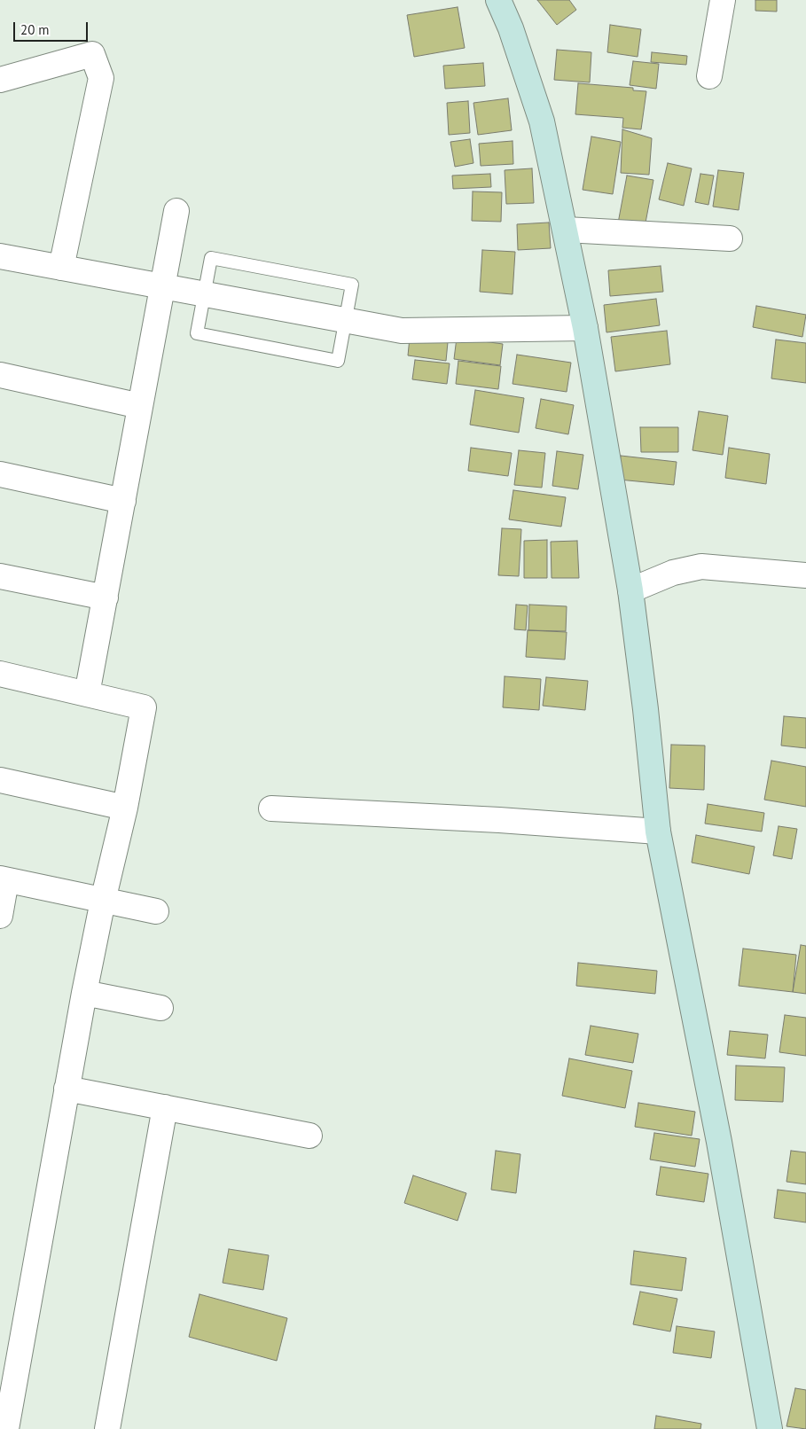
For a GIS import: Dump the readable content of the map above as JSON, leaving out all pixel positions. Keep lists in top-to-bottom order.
{
  "scale_bar": "20 m"
}
